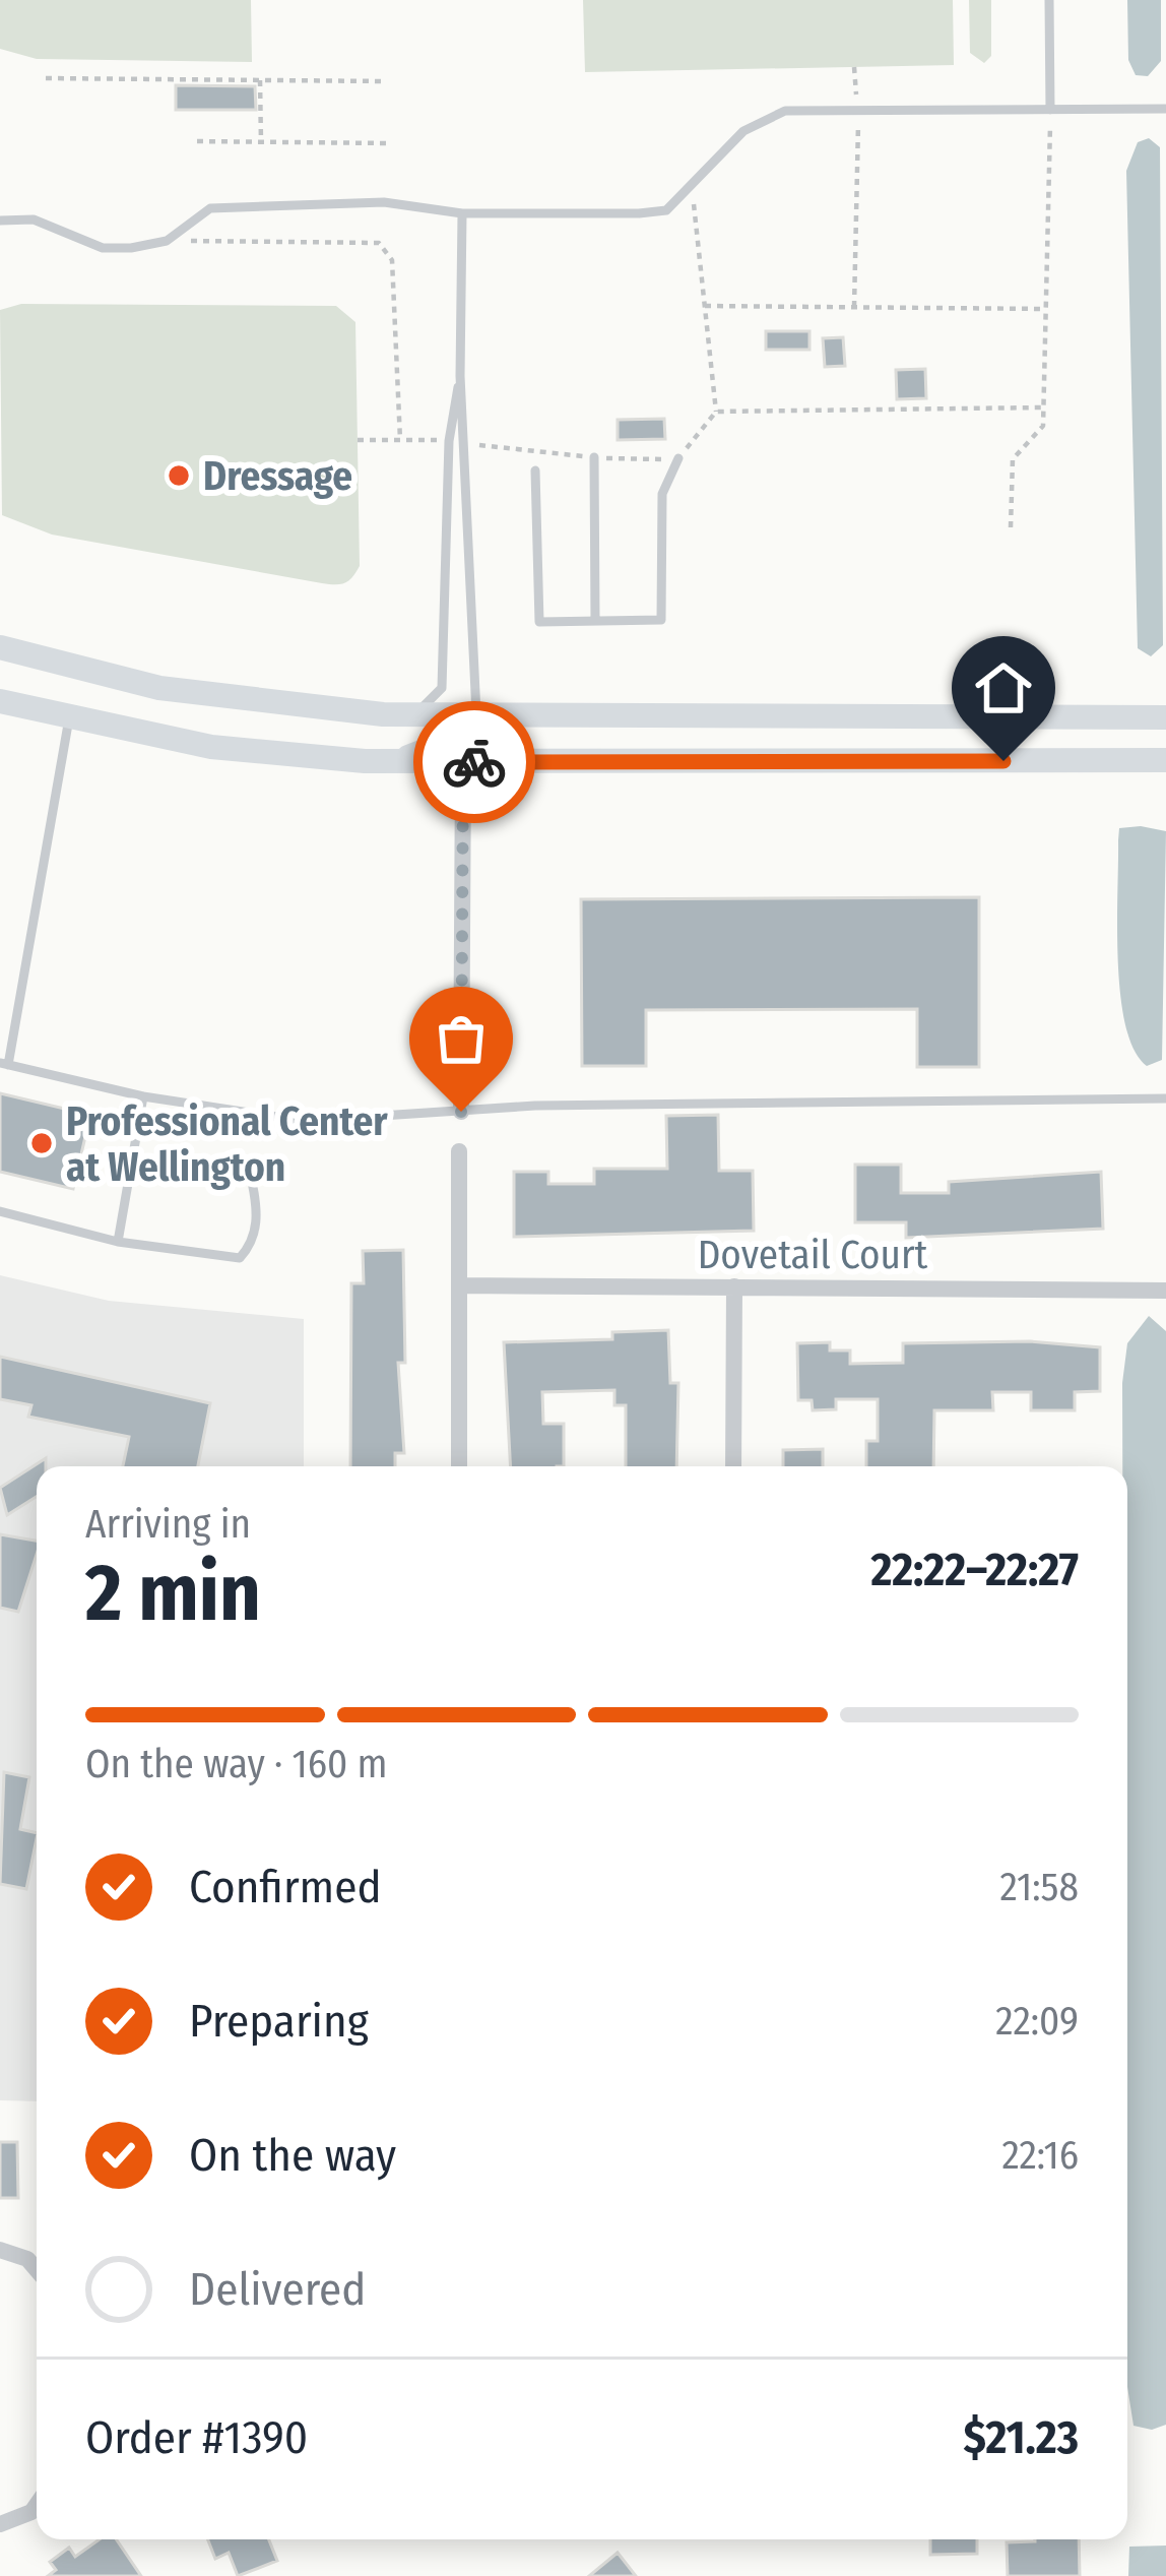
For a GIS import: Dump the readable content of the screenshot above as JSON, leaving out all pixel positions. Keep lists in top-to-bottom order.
{
  "streets": {
    "street": ["Dovetail Court"]
  },
  "places": ["Dressage", "Professional Center at Wellington"],
  "page": {
    "heading": ["2 min", "Arriving in", "22:22–22:27"],
    "panel": ["Order #1390", "$21.23"],
    "bar": "On the way · 160 m",
    "list": [
      ["Confirmed", "21:58"],
      ["Preparing", "22:09"],
      ["On the way", "22:16"],
      "Delivered"
    ]
  }
}
